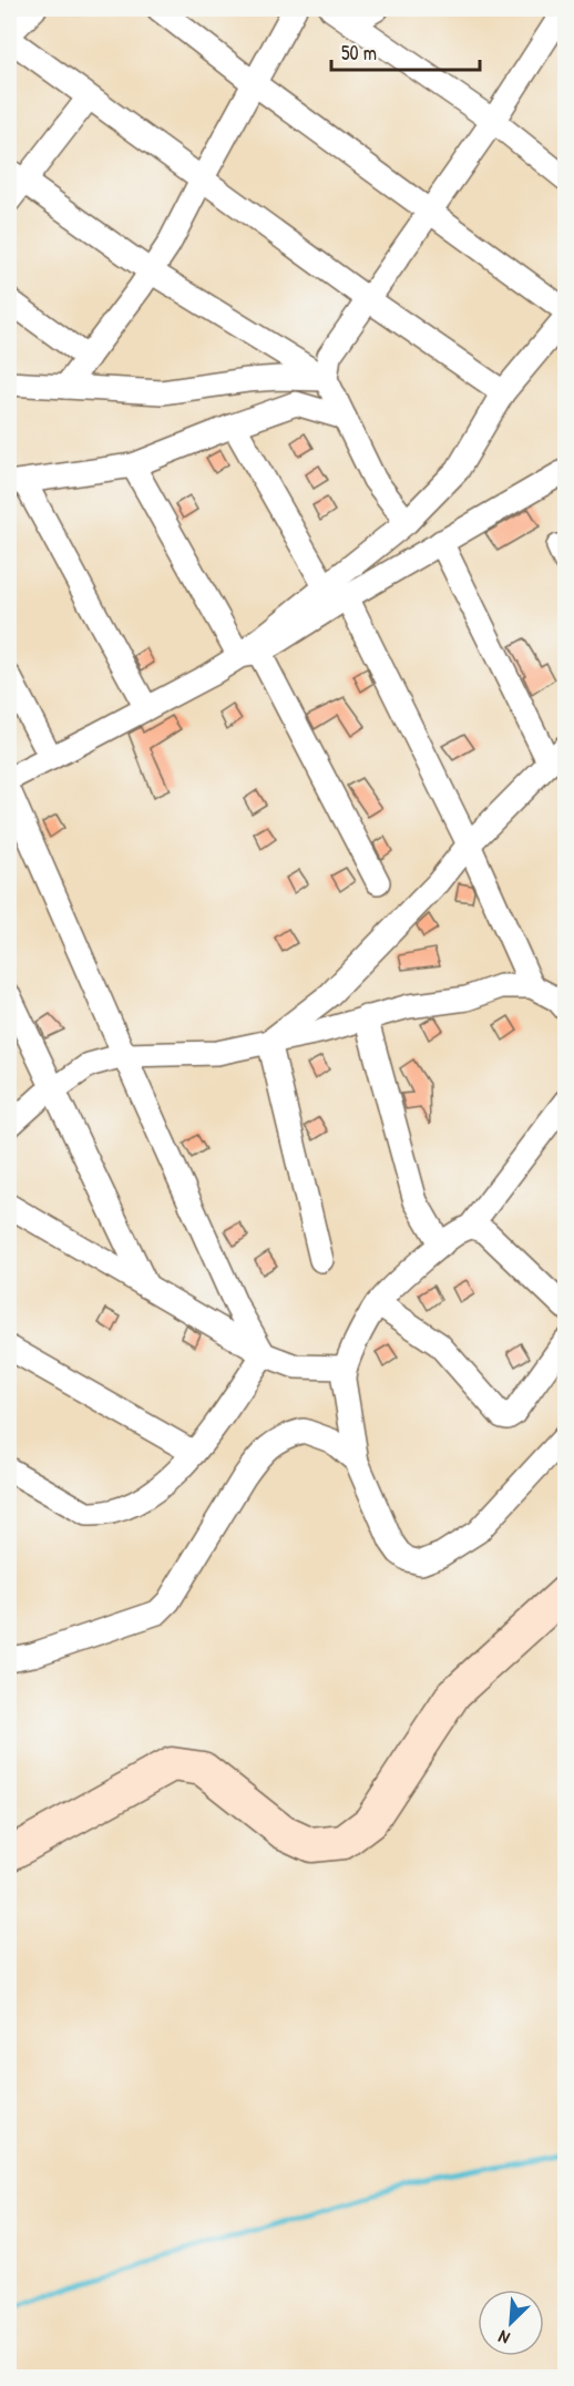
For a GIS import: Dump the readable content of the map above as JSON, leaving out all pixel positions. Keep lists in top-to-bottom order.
{
  "scale_bar": "50 m",
  "north": "bottom left"
}
